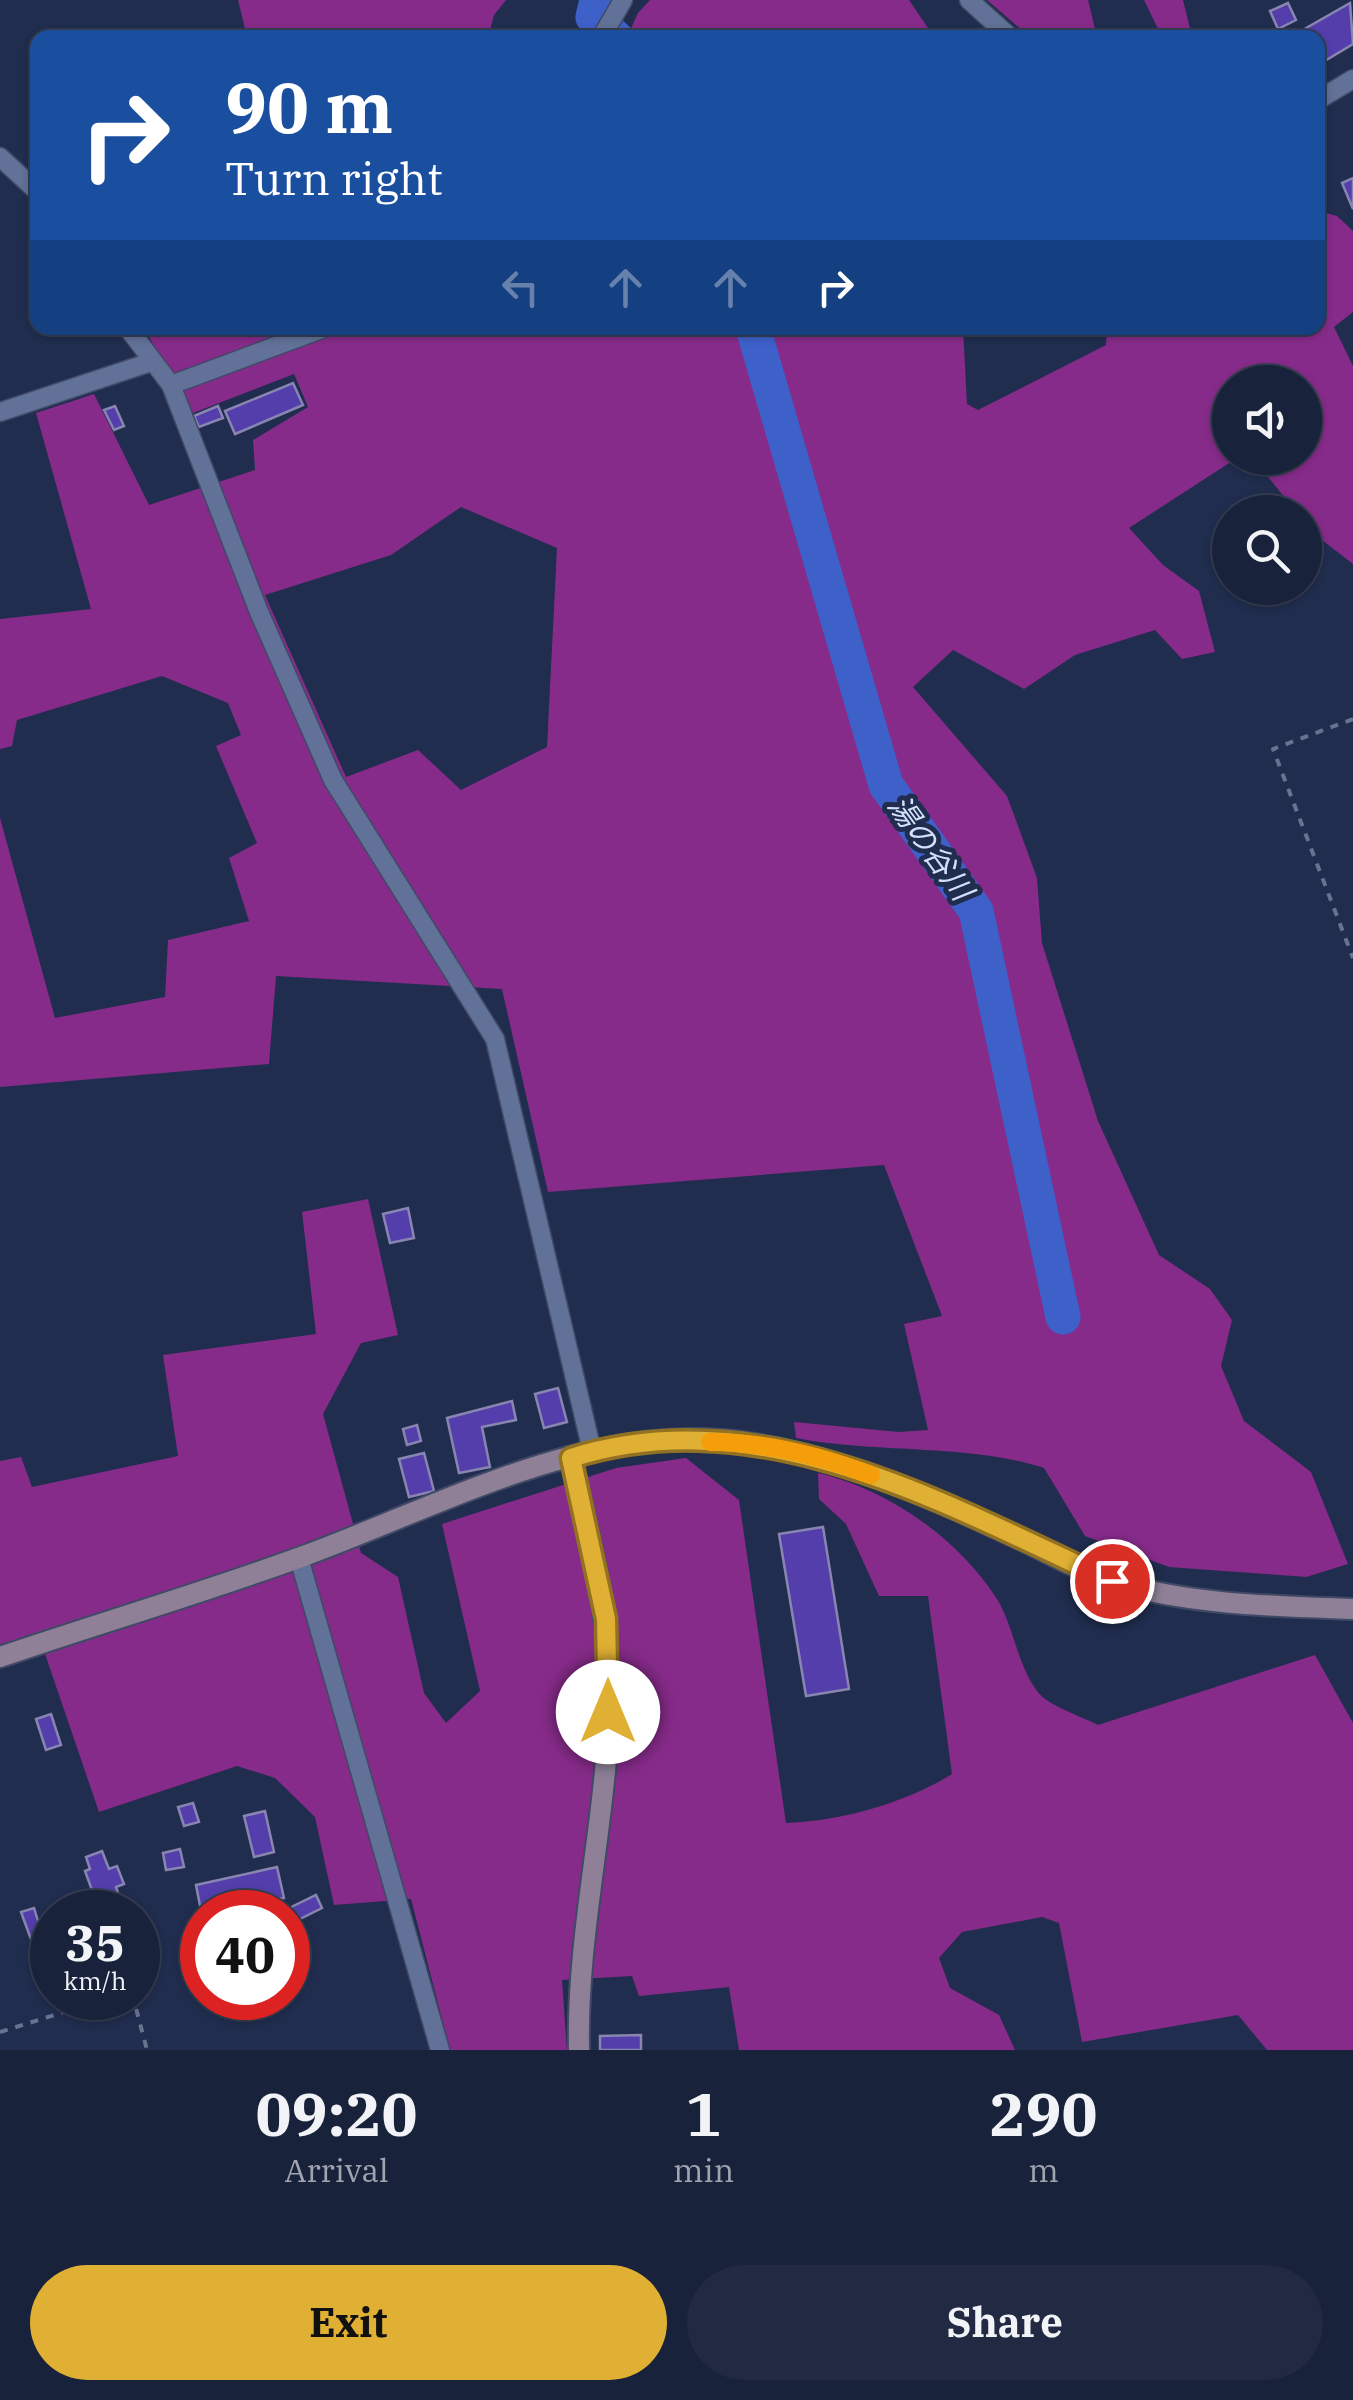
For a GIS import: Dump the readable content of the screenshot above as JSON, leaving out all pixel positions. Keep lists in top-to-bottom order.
{
  "water": ["湯の谷川"],
  "page": {
    "turn": ["90 m", "Turn right"],
    "speed": "35 km/h",
    "limit": "40",
    "eta": [
      "09:20",
      "Arrival",
      "1",
      "min",
      "290",
      "m"
    ],
    "buttons": ["Exit", "Share"]
  }
}
